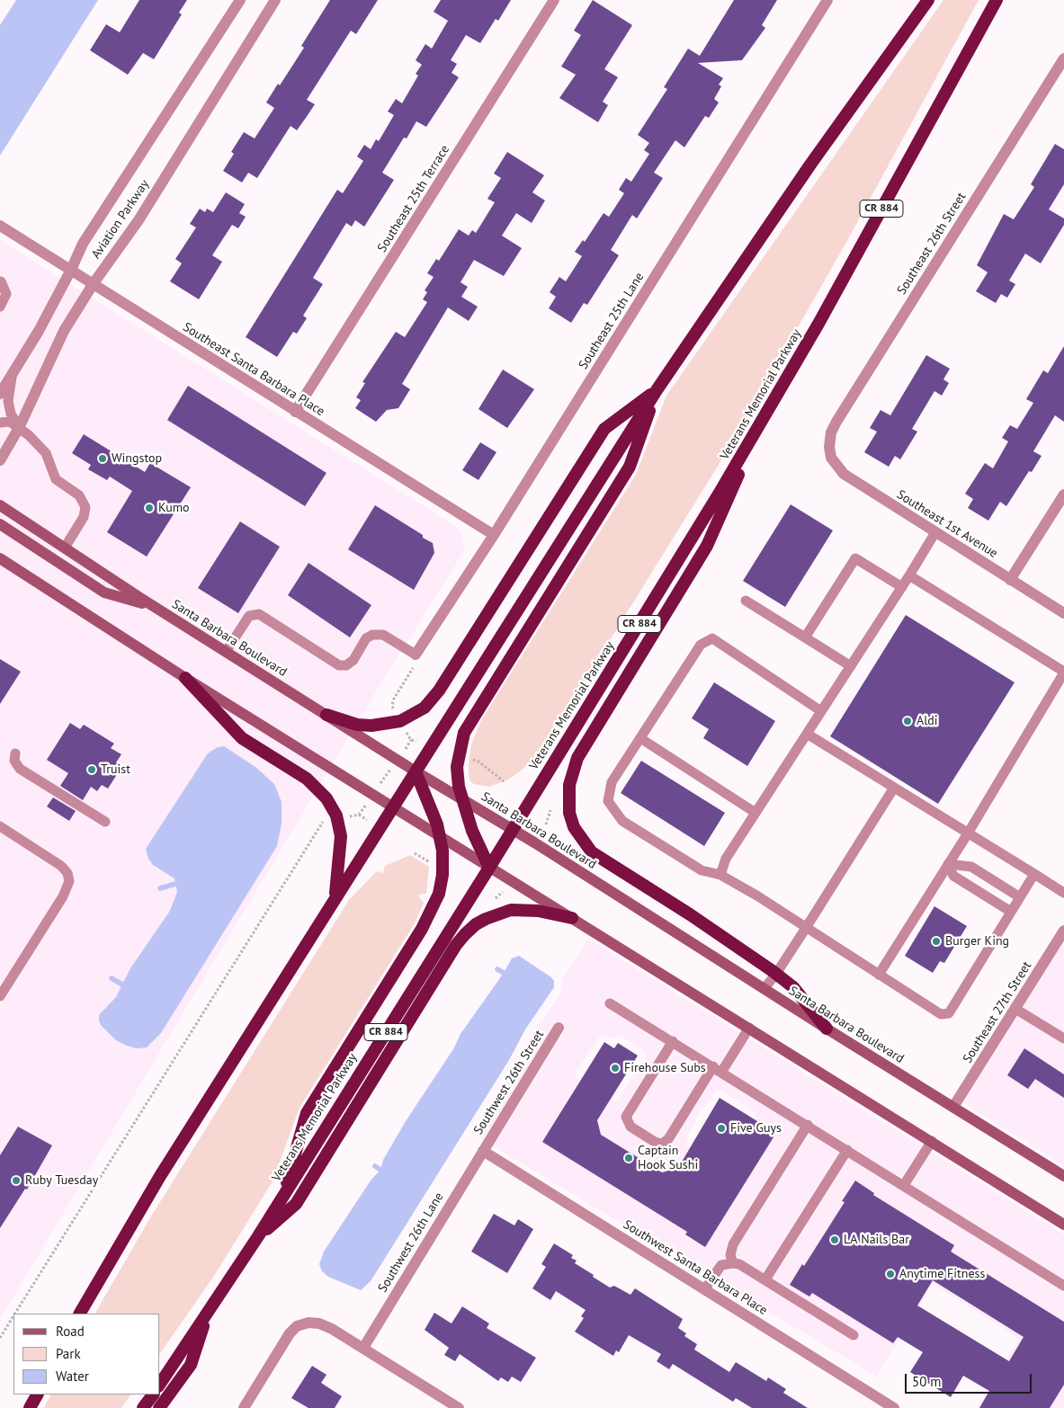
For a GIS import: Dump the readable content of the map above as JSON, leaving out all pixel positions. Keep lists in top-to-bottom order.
{
  "streets": {
    "highway": ["CR 884", "Veterans Memorial Parkway"],
    "main road": ["Santa Barbara Boulevard"],
    "street": [
      "Southeast 25th Terrace",
      "Aviation Parkway",
      "Southeast 26th Street",
      "Southeast 25th Lane",
      "Southeast Santa Barbara Place",
      "Southeast 1st Avenue",
      "Southeast 27th Street",
      "Southwest 26th Street",
      "Southwest 26th Lane",
      "Southwest Santa Barbara Place"
    ]
  },
  "crossings": [
    ["Southeast 25th Terrace", "Southeast Santa Barbara Place"],
    ["Aviation Parkway", "Southeast Santa Barbara Place"],
    ["Southeast 26th Street", "Southeast 1st Avenue"],
    ["Southeast 25th Lane", "Southeast Santa Barbara Place"],
    ["Veterans Memorial Parkway", "Santa Barbara Boulevard"],
    ["Santa Barbara Boulevard", "Southeast 27th Street"],
    ["Southwest 26th Street", "Southwest 26th Lane"],
    ["Southwest 26th Street", "Southwest Santa Barbara Place"],
    ["Southwest 26th Lane", "Southwest Santa Barbara Place"]
  ],
  "places": [
    "Wingstop",
    "Kumo",
    "Aldi",
    "Truist",
    "Burger King",
    "Firehouse Subs",
    "Five Guys",
    "Captain Hook Sushi",
    "Ruby Tuesday",
    "LA Nails Bar",
    "Anytime Fitness"
  ],
  "legend": ["Road", "Park", "Water"],
  "scale_bar": "50 m"
}
